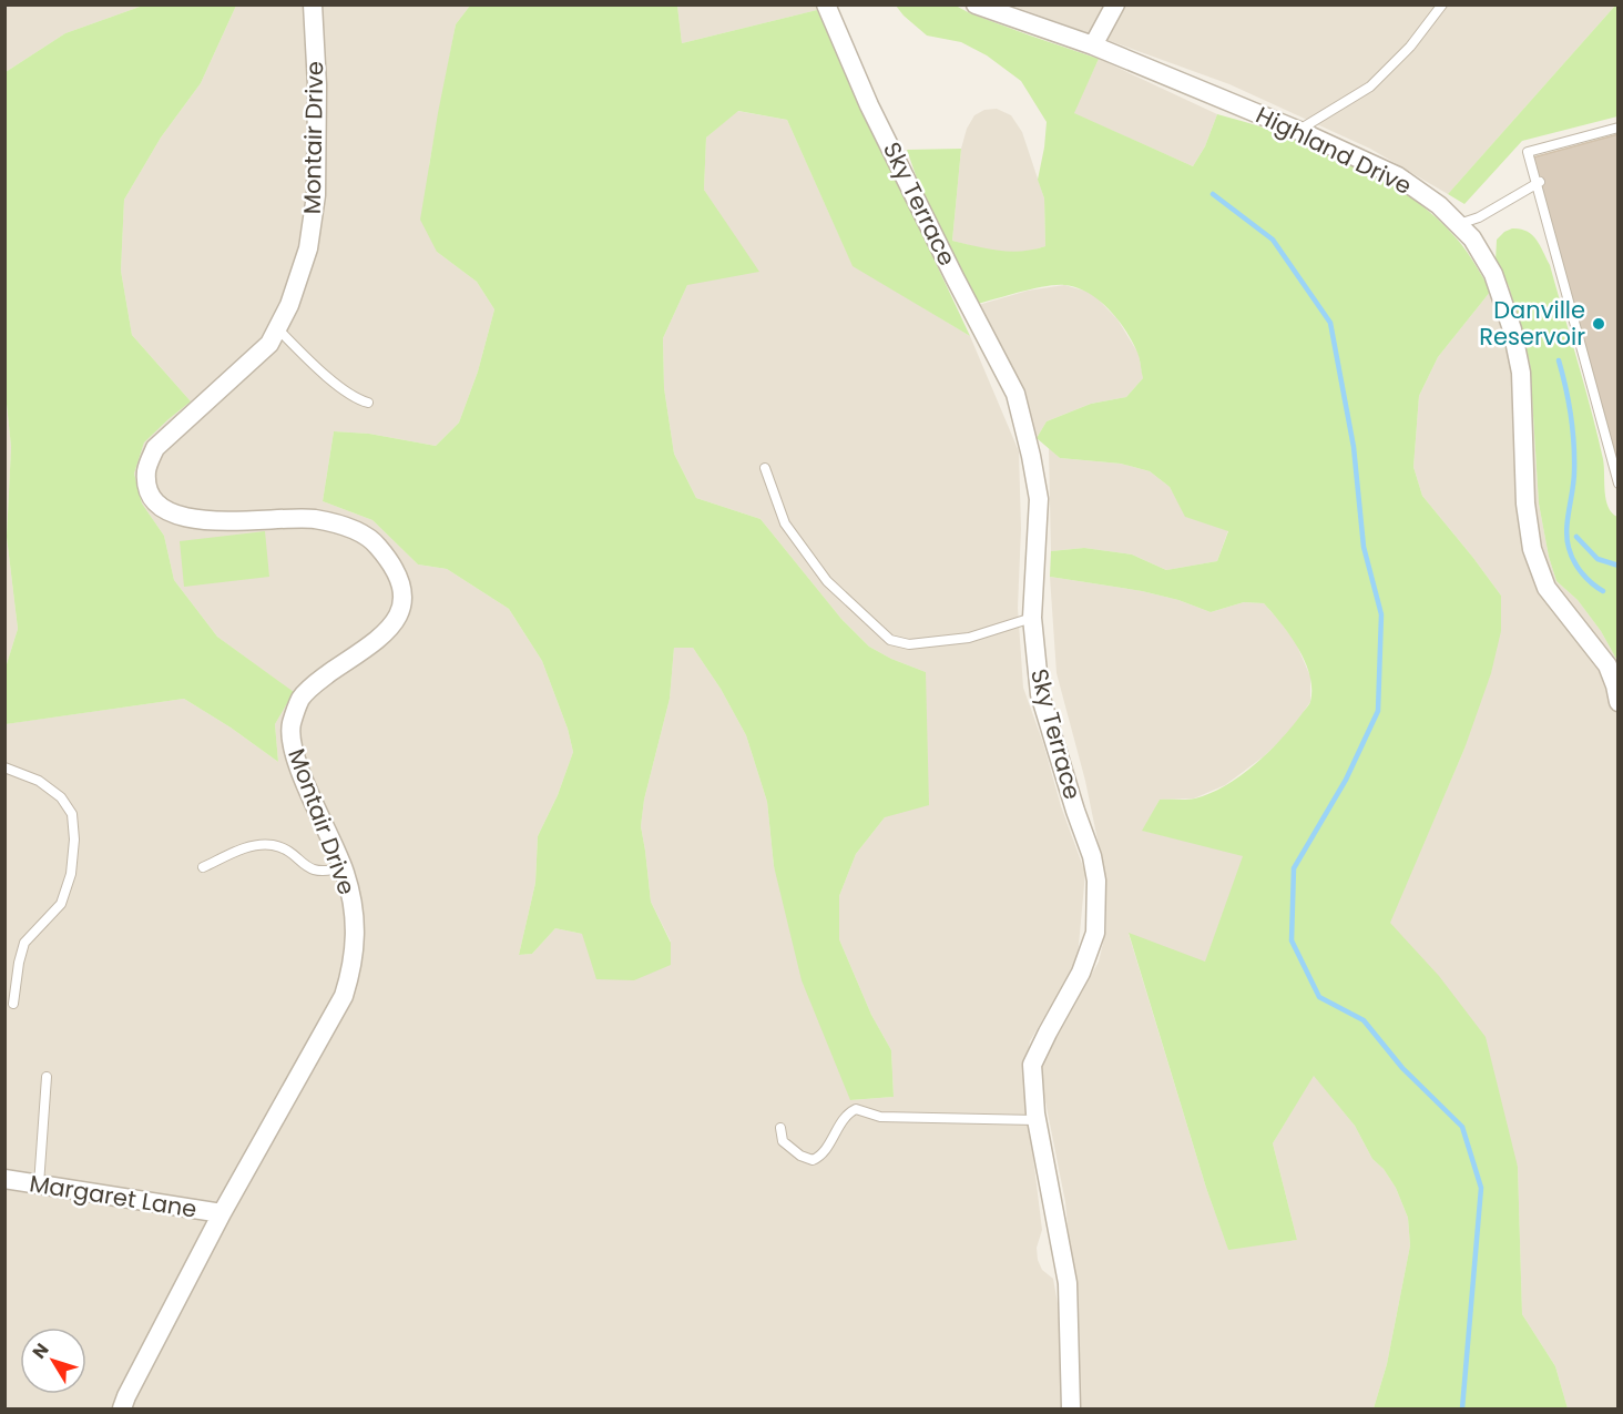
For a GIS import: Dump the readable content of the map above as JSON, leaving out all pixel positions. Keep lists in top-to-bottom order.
{
  "streets": {
    "street": [
      "Montair Drive",
      "Highland Drive",
      "Sky Terrace",
      "Margaret Lane"
    ]
  },
  "crossings": [
    ["Montair Drive", "Margaret Lane"]
  ],
  "places": ["Danville Reservoir"],
  "north": "top left"
}
